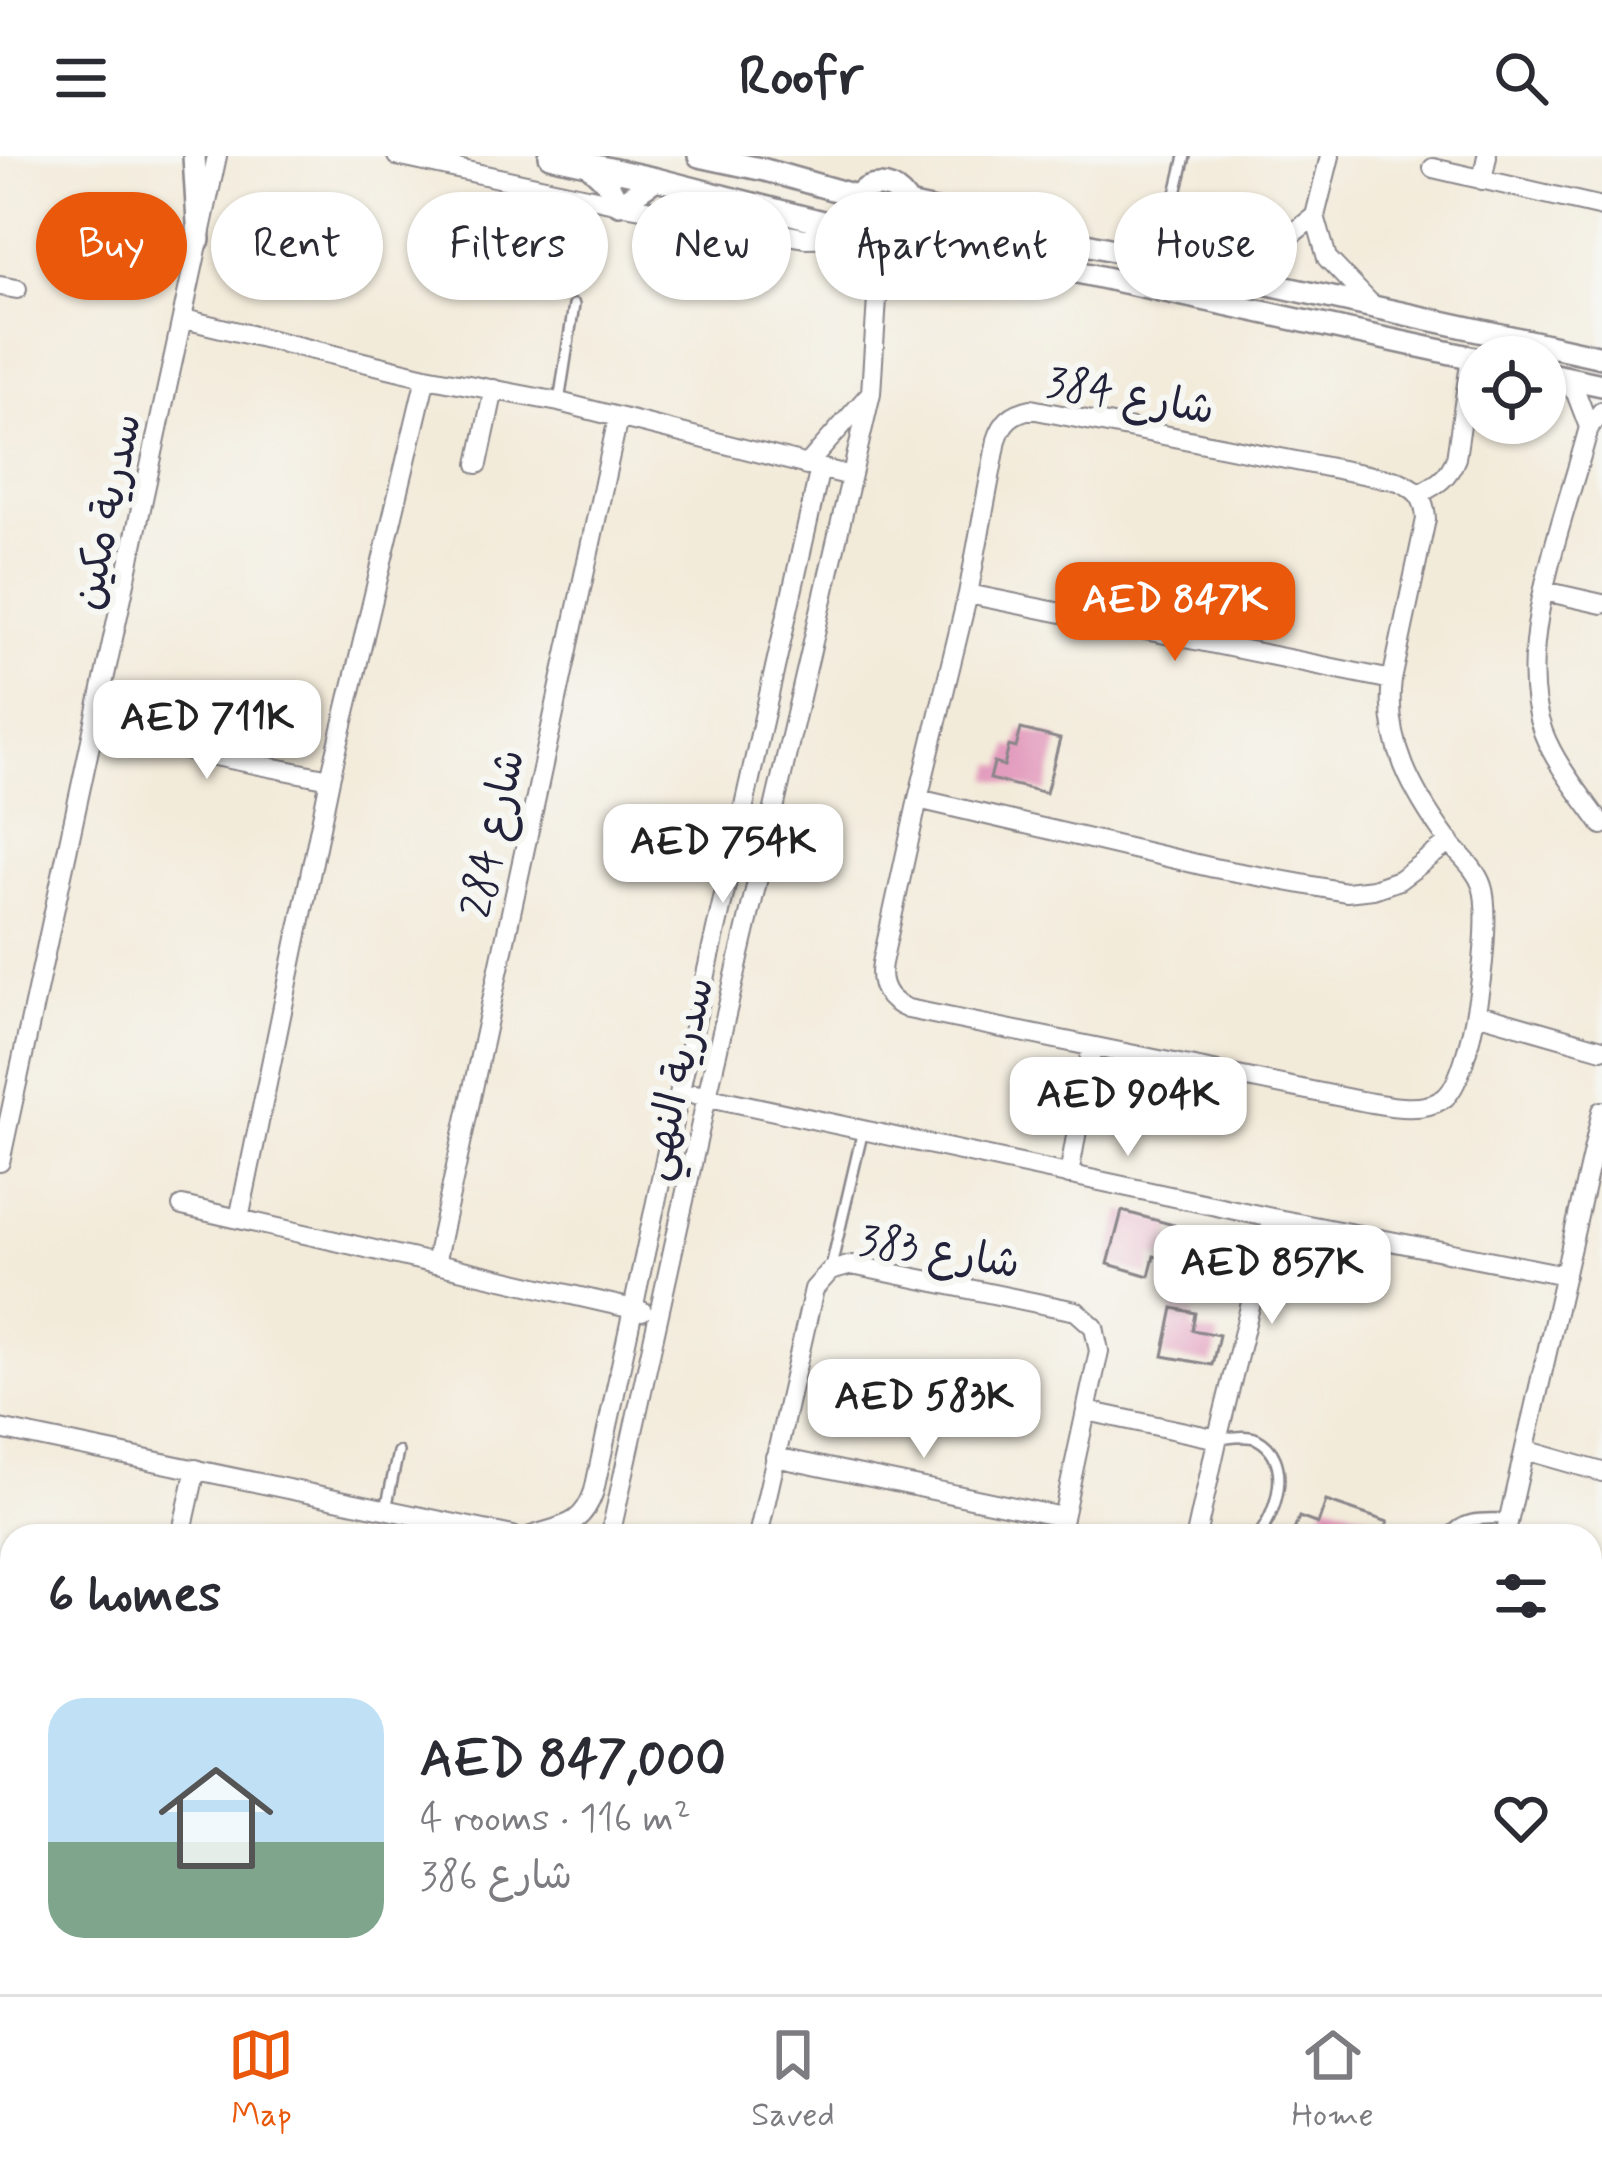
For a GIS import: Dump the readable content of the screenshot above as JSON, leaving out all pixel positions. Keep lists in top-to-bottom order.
{
  "streets": {
    "street": [
      "شارع 384",
      "سدرية مكين",
      "شارع 284",
      "سدرية النهي",
      "شارع 383"
    ]
  },
  "page": {
    "header": "Roofr",
    "chip": [
      "Buy",
      "Rent",
      "Filters",
      "New",
      "Apartment",
      "House"
    ],
    "price": [
      "AED 847K",
      "AED 711K",
      "AED 754K",
      "AED 904K",
      "AED 857K",
      "AED 583K"
    ],
    "heading": "6 homes",
    "list": [
      {
        "name": "AED 847,000",
        "note": "4 rooms · 116 m² · شارع 386"
      }
    ],
    "tabs": ["Map", "Saved", "Home"]
  }
}
